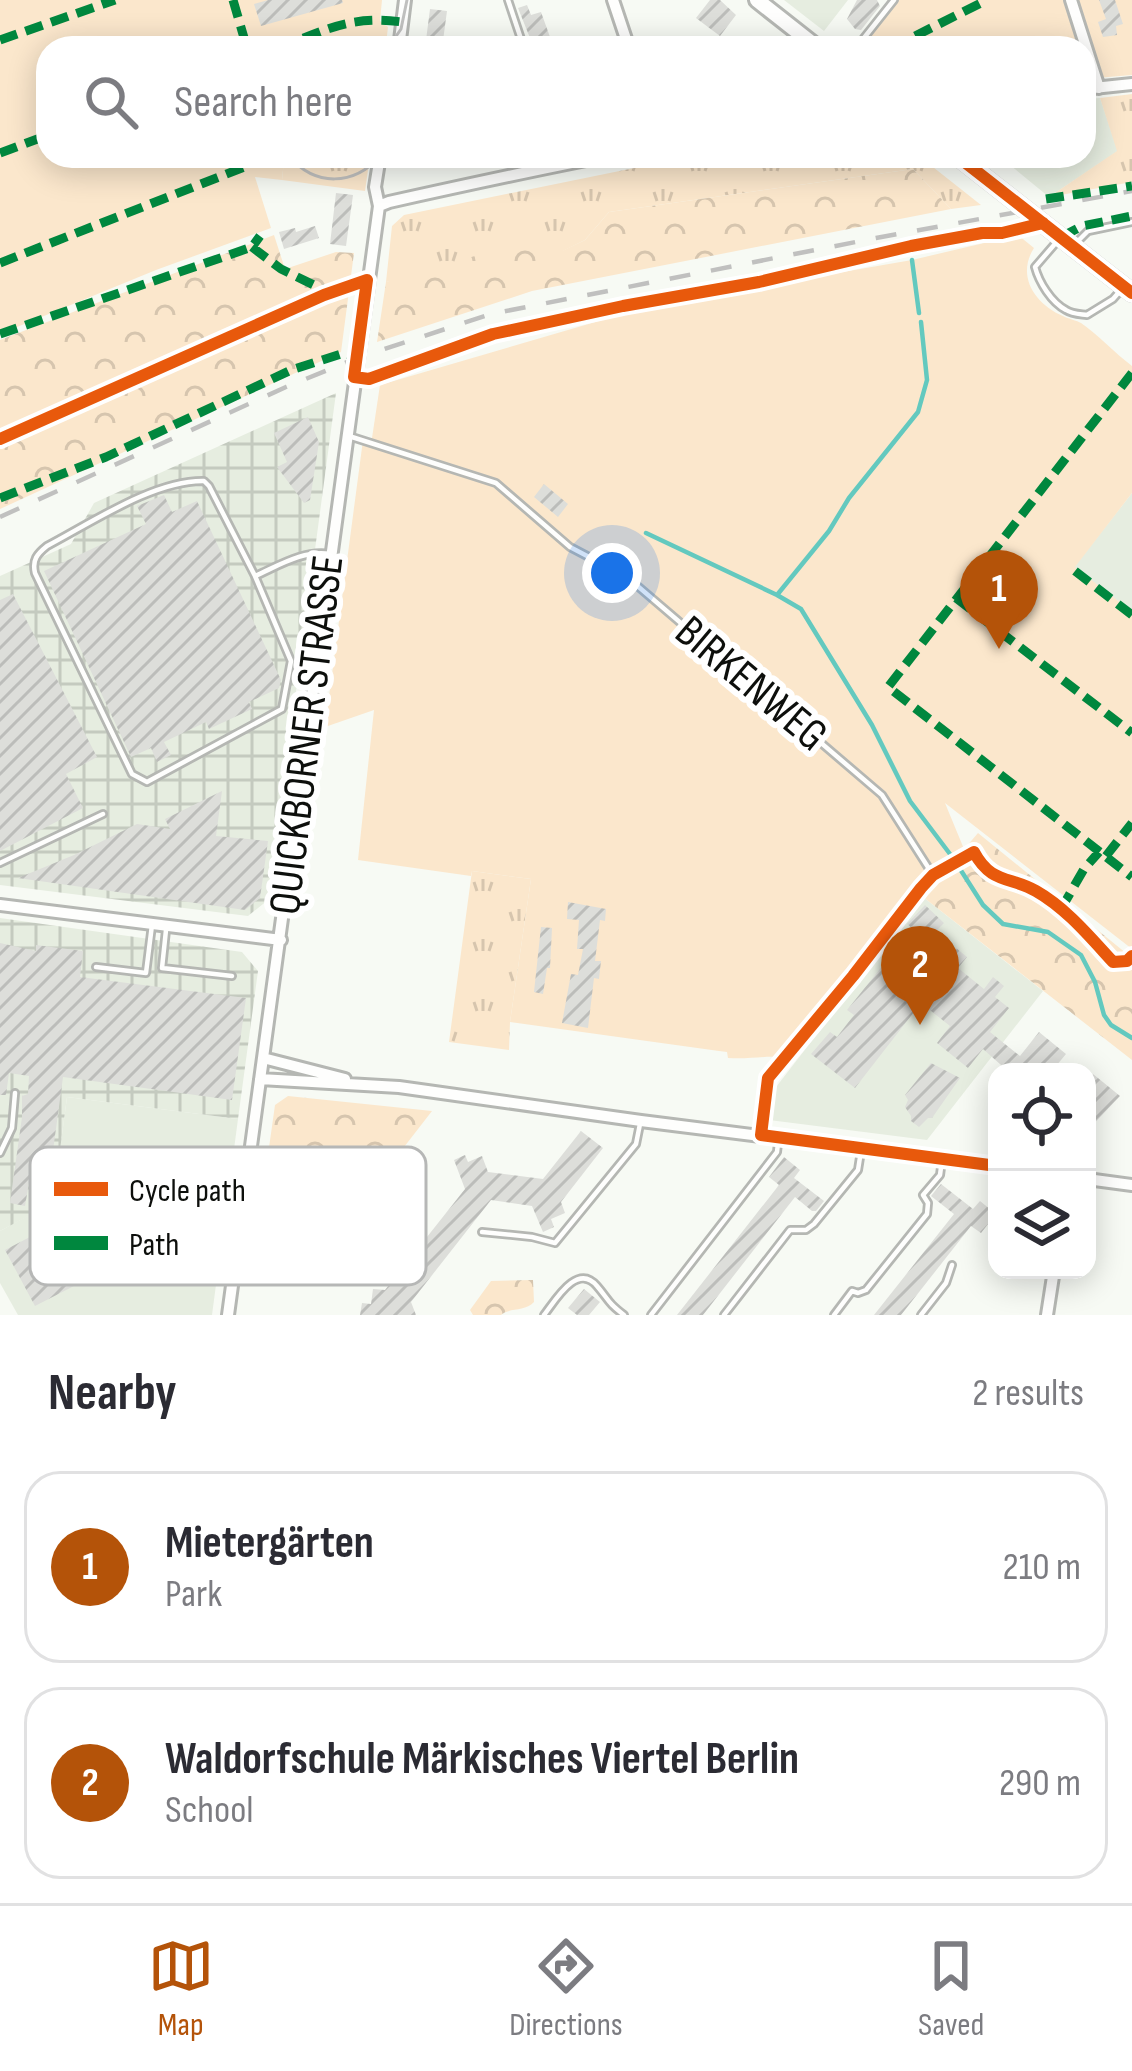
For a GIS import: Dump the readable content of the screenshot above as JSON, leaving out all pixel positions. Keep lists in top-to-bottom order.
{
  "streets": {
    "street": ["QUICKBORNER STRASSE"],
    "lane": ["BIRKENWEG"]
  },
  "crossings": [
    ["BIRKENWEG", "QUICKBORNER STRASSE"]
  ],
  "legend": ["Cycle path", "Path"],
  "page": {
    "search": "Search here",
    "pins": ["1", "2"],
    "heading": ["Nearby", "2 results"],
    "list": [
      {
        "mark": "1",
        "name": "Mietergärten",
        "note": "Park",
        "value": "210 m"
      },
      {
        "mark": "2",
        "name": "Waldorfschule Märkisches Viertel Berlin",
        "note": "School",
        "value": "290 m"
      }
    ],
    "nav": ["Map", "Directions", "Saved"]
  }
}
